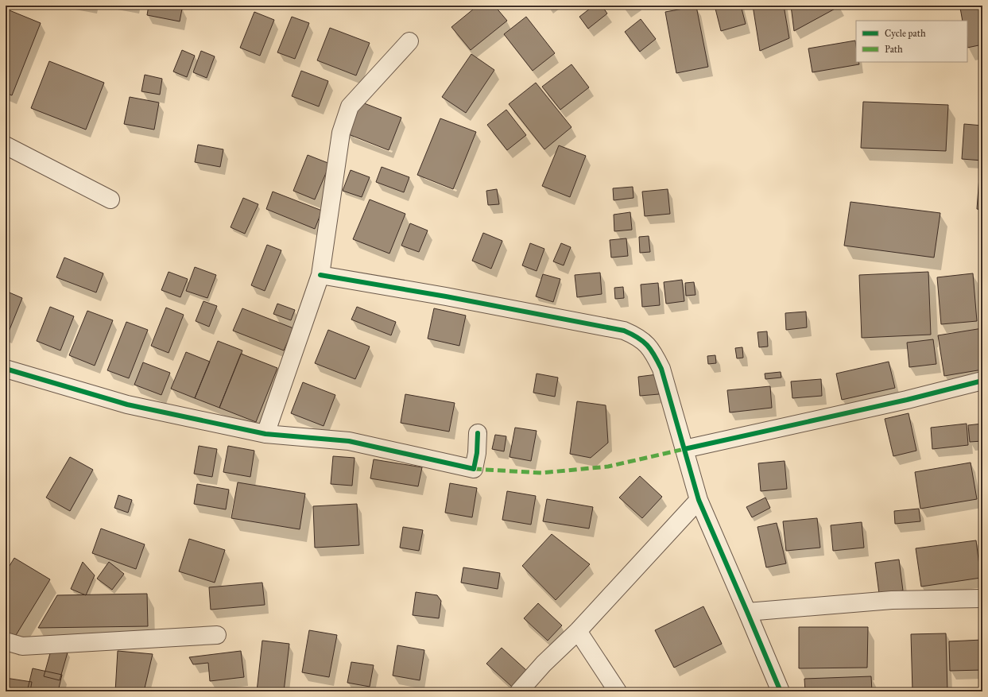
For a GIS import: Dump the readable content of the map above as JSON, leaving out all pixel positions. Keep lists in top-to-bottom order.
{
  "legend": ["Cycle path", "Path"]
}
